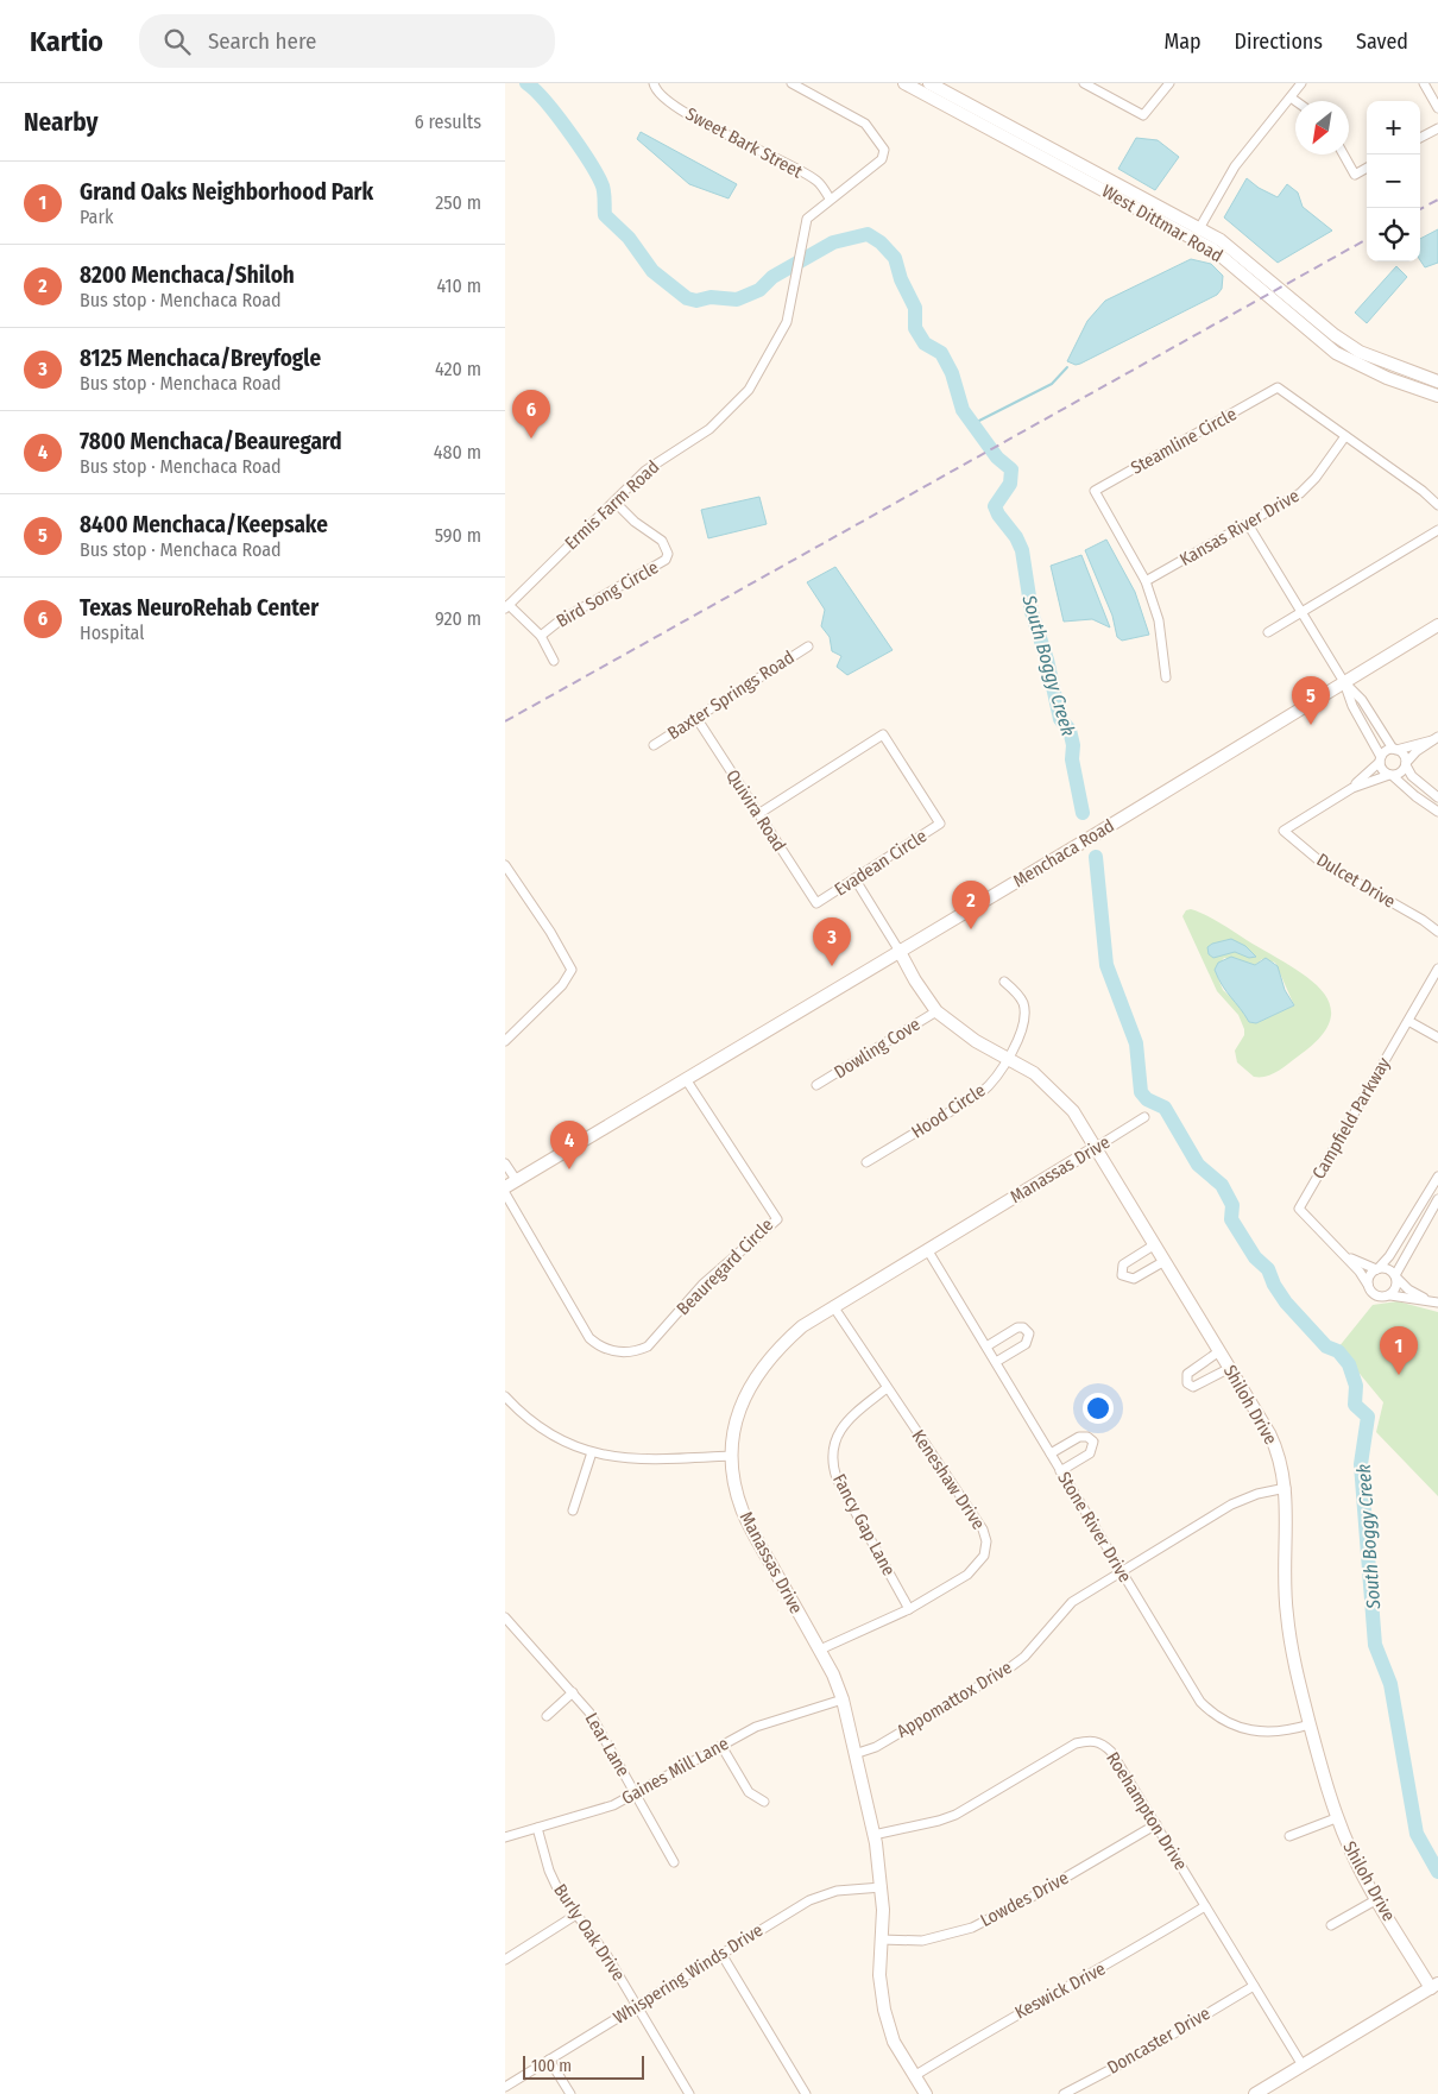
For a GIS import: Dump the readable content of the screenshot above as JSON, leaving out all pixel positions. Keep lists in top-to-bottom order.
{
  "streets": {
    "street": [
      "Sweet Bark Street",
      "West Dittmar Road",
      "Steamline Circle",
      "Ermis Farm Road",
      "Kansas River Drive",
      "Bird Song Circle",
      "Baxter Springs Road",
      "Quivira Road",
      "Menchaca Road",
      "Evadean Circle",
      "Dulcet Drive",
      "Dowling Cove",
      "Hood Circle",
      "Campfield Parkway",
      "Manassas Drive",
      "Beauregard Circle",
      "Shiloh Drive",
      "Keneshaw Drive",
      "Fancy Gap Lane",
      "Stone River Drive",
      "Appomattox Drive",
      "Lear Lane",
      "Gaines Mill Lane",
      "Roehampton Drive",
      "Lowdes Drive",
      "Burly Oak Drive",
      "Whispering Winds Drive",
      "Keswick Drive",
      "Doncaster Drive"
    ]
  },
  "crossings": [
    ["Sweet Bark Street", "Ermis Farm Road"],
    ["Steamline Circle", "Kansas River Drive"],
    ["Ermis Farm Road", "Bird Song Circle"],
    ["Baxter Springs Road", "Quivira Road"],
    ["Quivira Road", "Evadean Circle"],
    ["Menchaca Road", "Beauregard Circle"],
    ["Menchaca Road", "Shiloh Drive"],
    ["Dowling Cove", "Shiloh Drive"],
    ["Hood Circle", "Shiloh Drive"],
    ["Manassas Drive", "Shiloh Drive"],
    ["Manassas Drive", "Keneshaw Drive"],
    ["Manassas Drive", "Stone River Drive"],
    ["Manassas Drive", "Appomattox Drive"],
    ["Manassas Drive", "Gaines Mill Lane"],
    ["Manassas Drive", "Roehampton Drive"],
    ["Manassas Drive", "Lowdes Drive"],
    ["Manassas Drive", "Whispering Winds Drive"],
    ["Manassas Drive", "Keswick Drive"],
    ["Shiloh Drive", "Stone River Drive"],
    ["Shiloh Drive", "Appomattox Drive"],
    ["Keneshaw Drive", "Fancy Gap Lane"],
    ["Stone River Drive", "Appomattox Drive"],
    ["Lear Lane", "Gaines Mill Lane"],
    ["Gaines Mill Lane", "Burly Oak Drive"],
    ["Roehampton Drive", "Lowdes Drive"],
    ["Roehampton Drive", "Keswick Drive"],
    ["Roehampton Drive", "Doncaster Drive"],
    ["Burly Oak Drive", "Whispering Winds Drive"]
  ],
  "water": ["South Boggy Creek"],
  "scale_bar": "100 m",
  "north": "bottom left",
  "page": {
    "header": "Kartio",
    "search": "Search here",
    "nav": ["Map", "Directions", "Saved"],
    "heading": ["Nearby", "6 results"],
    "map_buttons": ["+", "−"],
    "list": [
      {
        "mark": "1",
        "name": "Grand Oaks Neighborhood Park",
        "note": "Park",
        "value": "250 m"
      },
      {
        "mark": "2",
        "name": "8200 Menchaca/Shiloh",
        "note": "Bus stop · Menchaca Road",
        "value": "410 m"
      },
      {
        "mark": "3",
        "name": "8125 Menchaca/Breyfogle",
        "note": "Bus stop · Menchaca Road",
        "value": "420 m"
      },
      {
        "mark": "4",
        "name": "7800 Menchaca/Beauregard",
        "note": "Bus stop · Menchaca Road",
        "value": "480 m"
      },
      {
        "mark": "5",
        "name": "8400 Menchaca/Keepsake",
        "note": "Bus stop · Menchaca Road",
        "value": "590 m"
      },
      {
        "mark": "6",
        "name": "Texas NeuroRehab Center",
        "note": "Hospital",
        "value": "920 m"
      }
    ],
    "pins": [
      "6",
      "5",
      "2",
      "3",
      "4",
      "1"
    ],
    "scale": "100 m"
  }
}
